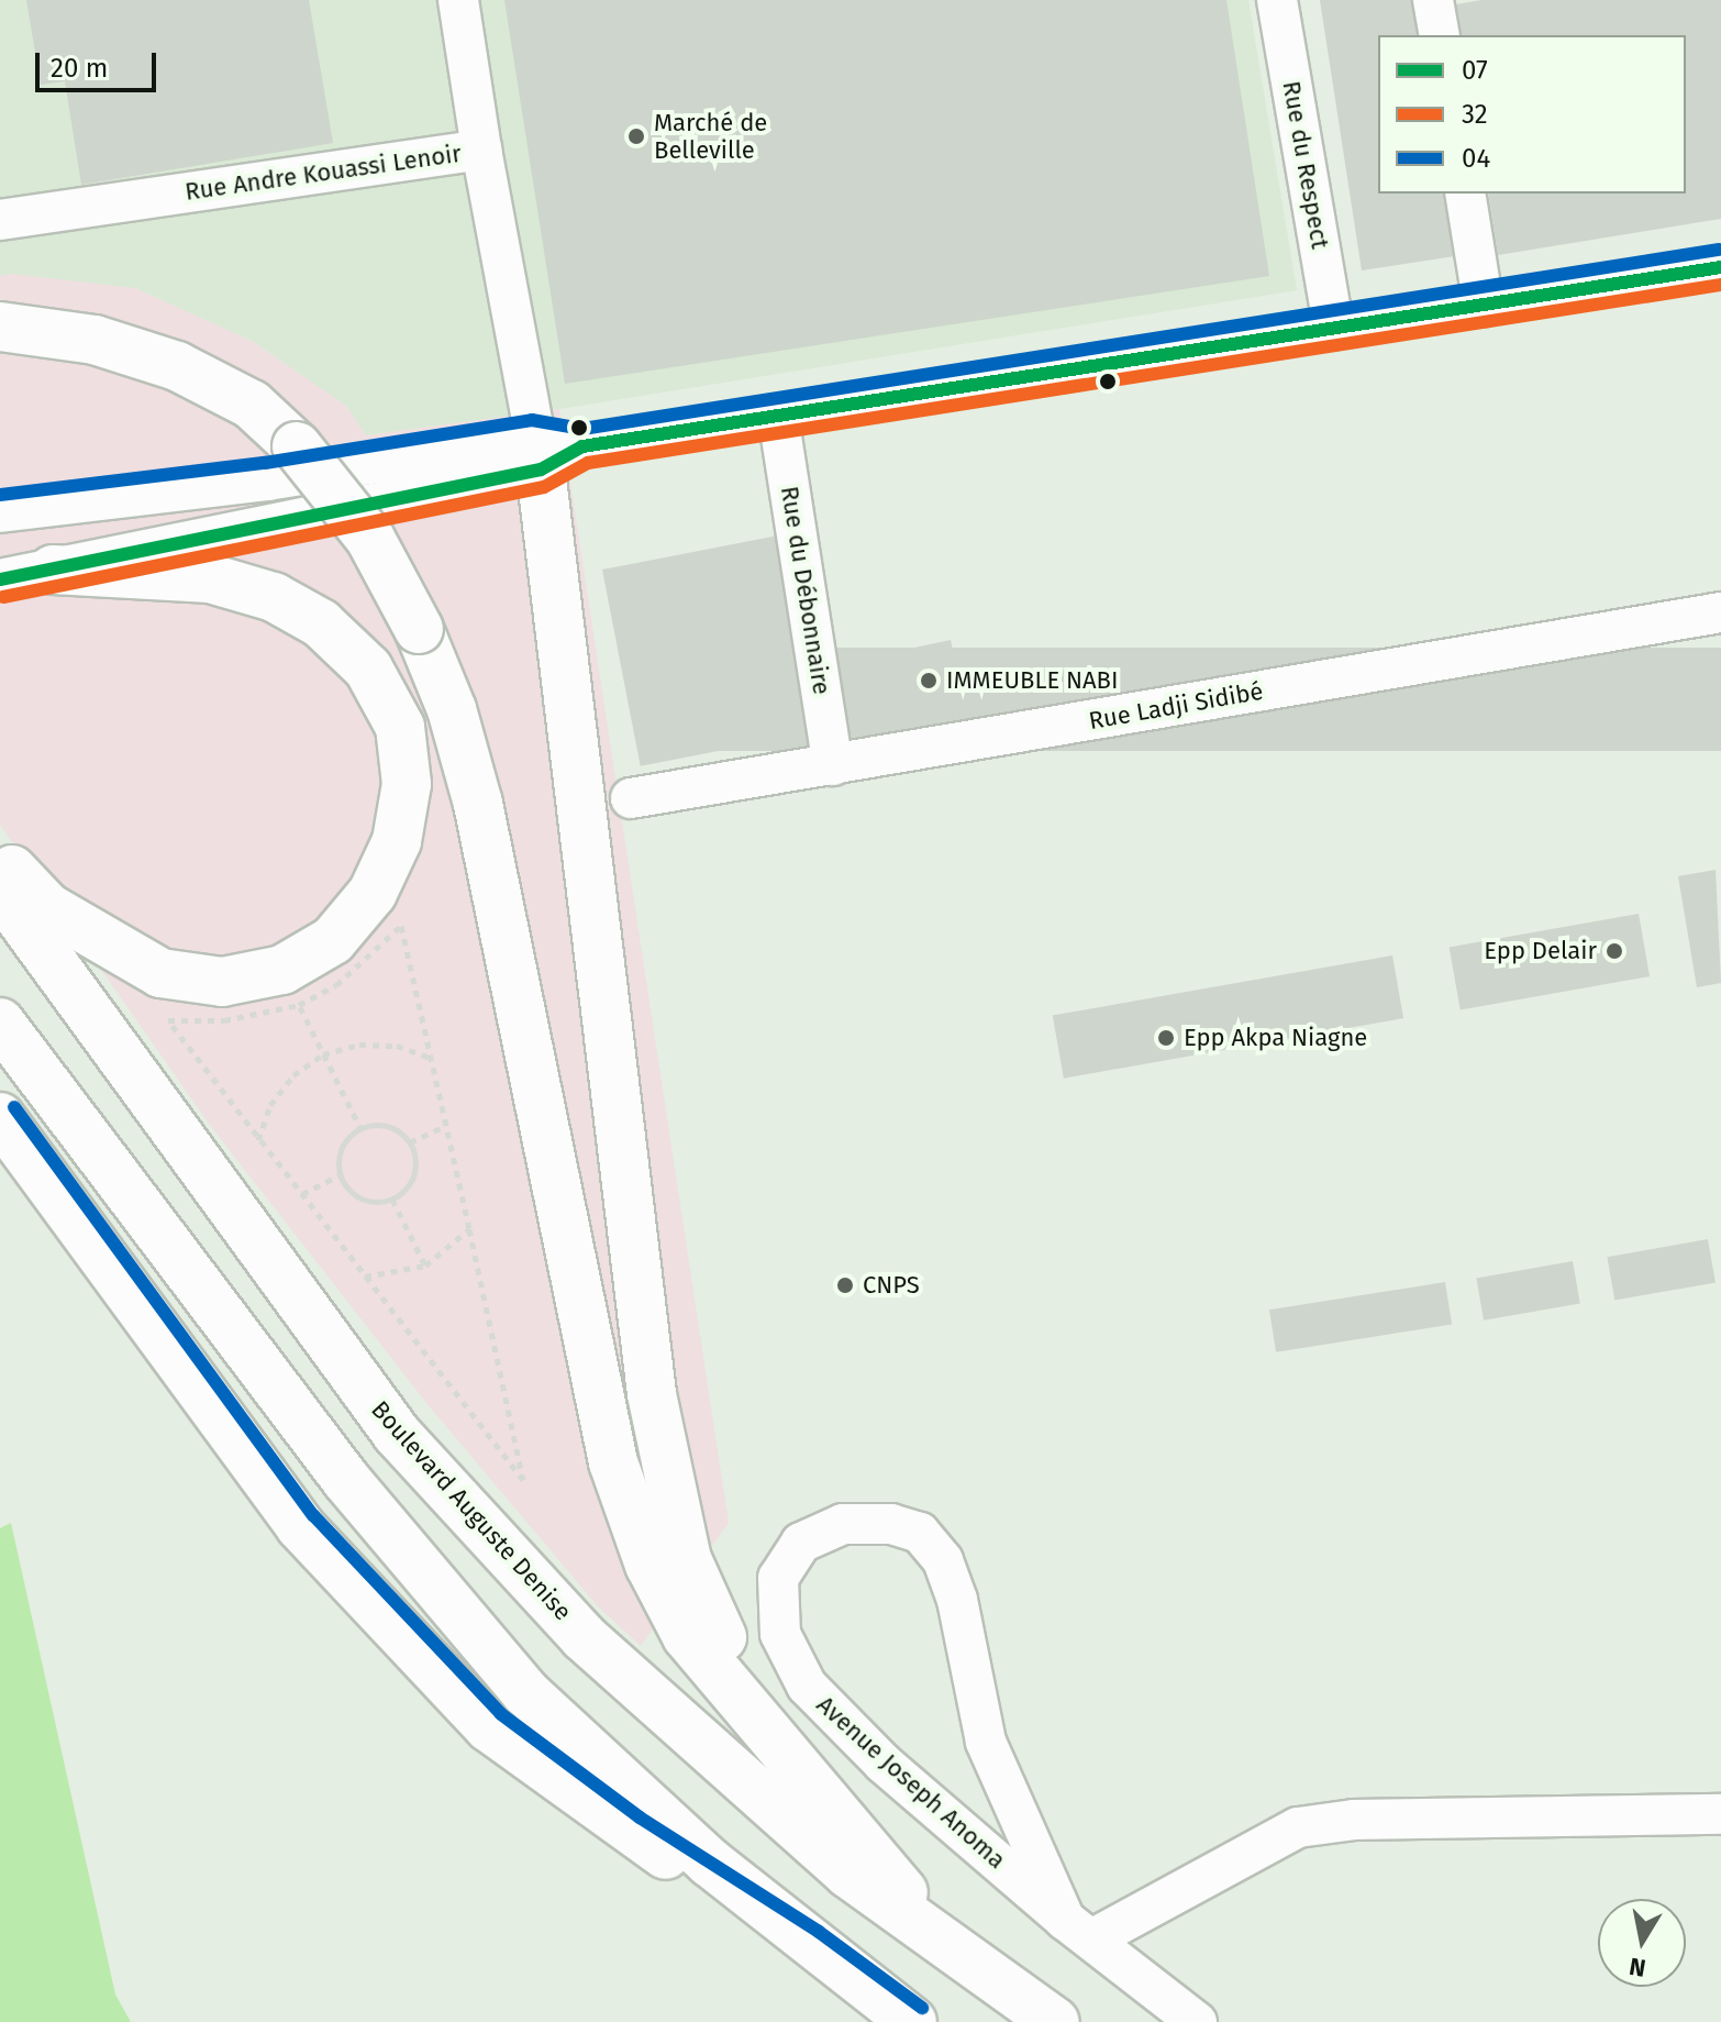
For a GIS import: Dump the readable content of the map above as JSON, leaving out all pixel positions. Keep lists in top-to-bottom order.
{
  "streets": {
    "highway": ["Boulevard Auguste Denise"],
    "street": [
      "Rue du Respect",
      "Rue Andre Kouassi Lenoir",
      "Rue du Débonnaire",
      "Rue Ladji Sidibé",
      "Avenue Joseph Anoma"
    ]
  },
  "crossings": [
    ["Rue du Débonnaire", "Rue Ladji Sidibé"]
  ],
  "places": [
    "Marché de Belleville",
    "IMMEUBLE NABI",
    "Epp Delair",
    "Epp Akpa Niagne",
    "CNPS"
  ],
  "lines": ["transit line 04", "transit line 07", "transit line 32"],
  "legend": ["07", "32", "04"],
  "scale_bar": "20 m",
  "north": "bottom"
}
